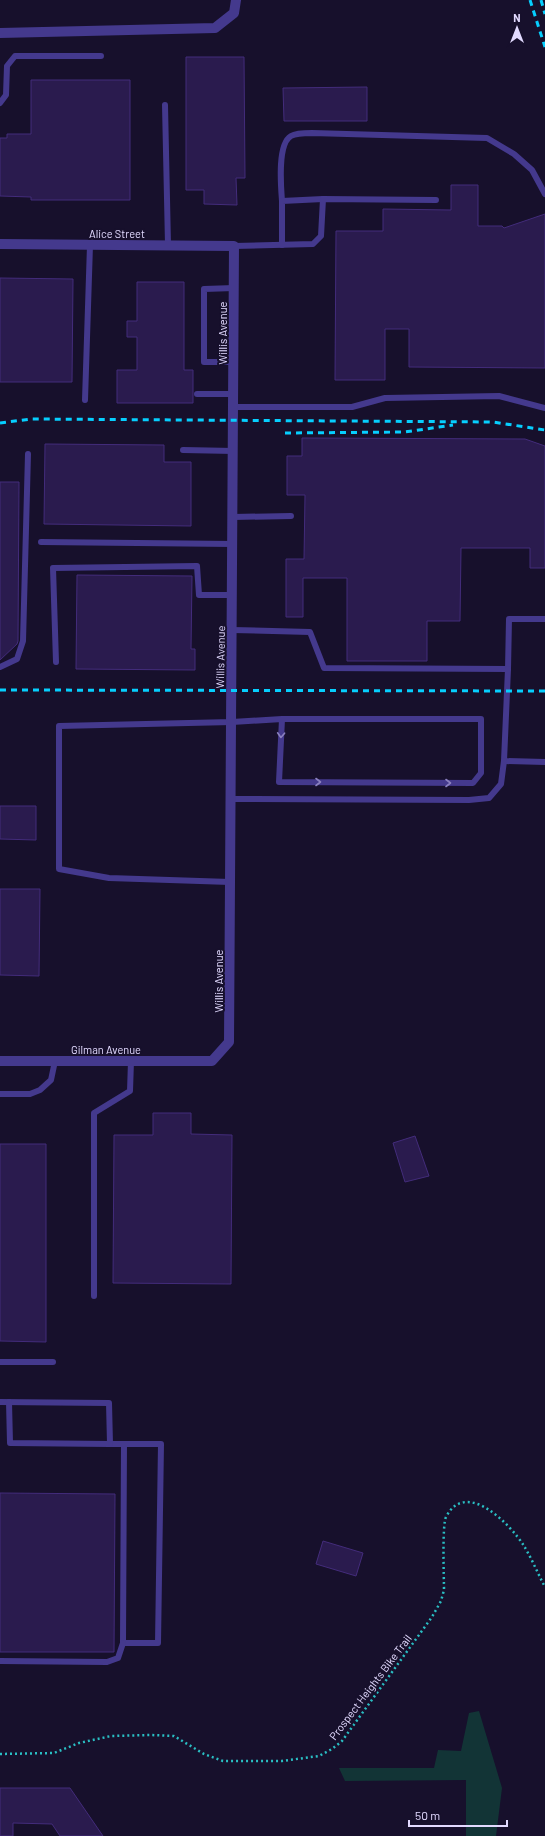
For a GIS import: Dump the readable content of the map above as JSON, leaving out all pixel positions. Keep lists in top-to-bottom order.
{
  "streets": {
    "street": ["Alice Street", "Willis Avenue", "Gilman Avenue"],
    "path": ["Prospect Heights Bike Trail"]
  },
  "crossings": [
    ["Alice Street", "Willis Avenue"],
    ["Willis Avenue", "Gilman Avenue"]
  ],
  "scale_bar": "50 m",
  "north": "top"
}
